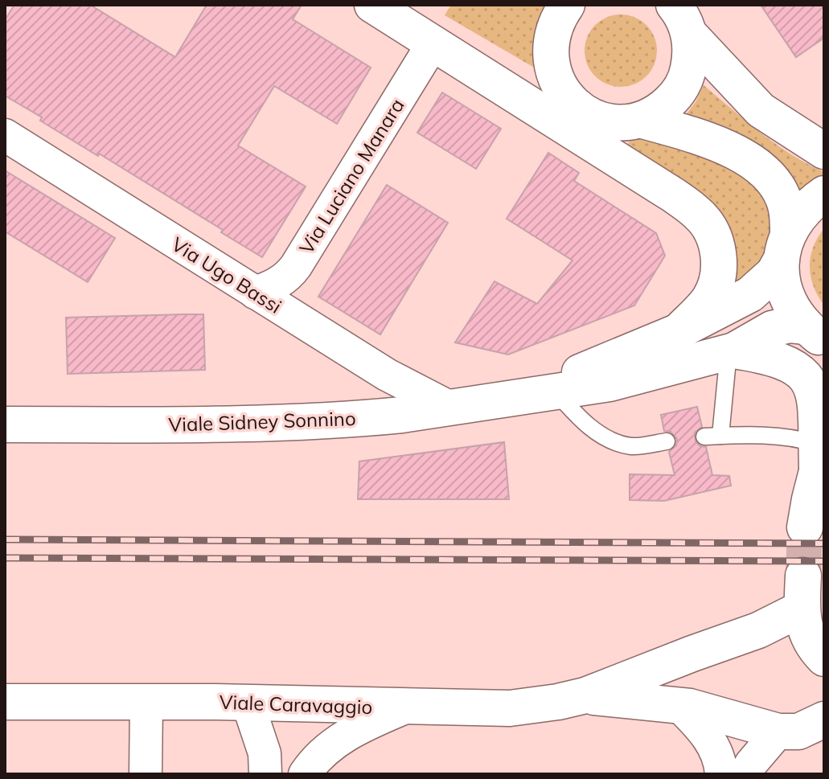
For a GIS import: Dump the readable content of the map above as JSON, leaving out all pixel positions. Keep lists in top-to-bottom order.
{
  "streets": {
    "street": [
      "Via Luciano Manara",
      "Via Ugo Bassi",
      "Viale Sidney Sonnino",
      "Viale Caravaggio"
    ]
  },
  "crossings": [
    ["Via Luciano Manara", "Via Ugo Bassi"],
    ["Via Ugo Bassi", "Viale Sidney Sonnino"]
  ]
}
